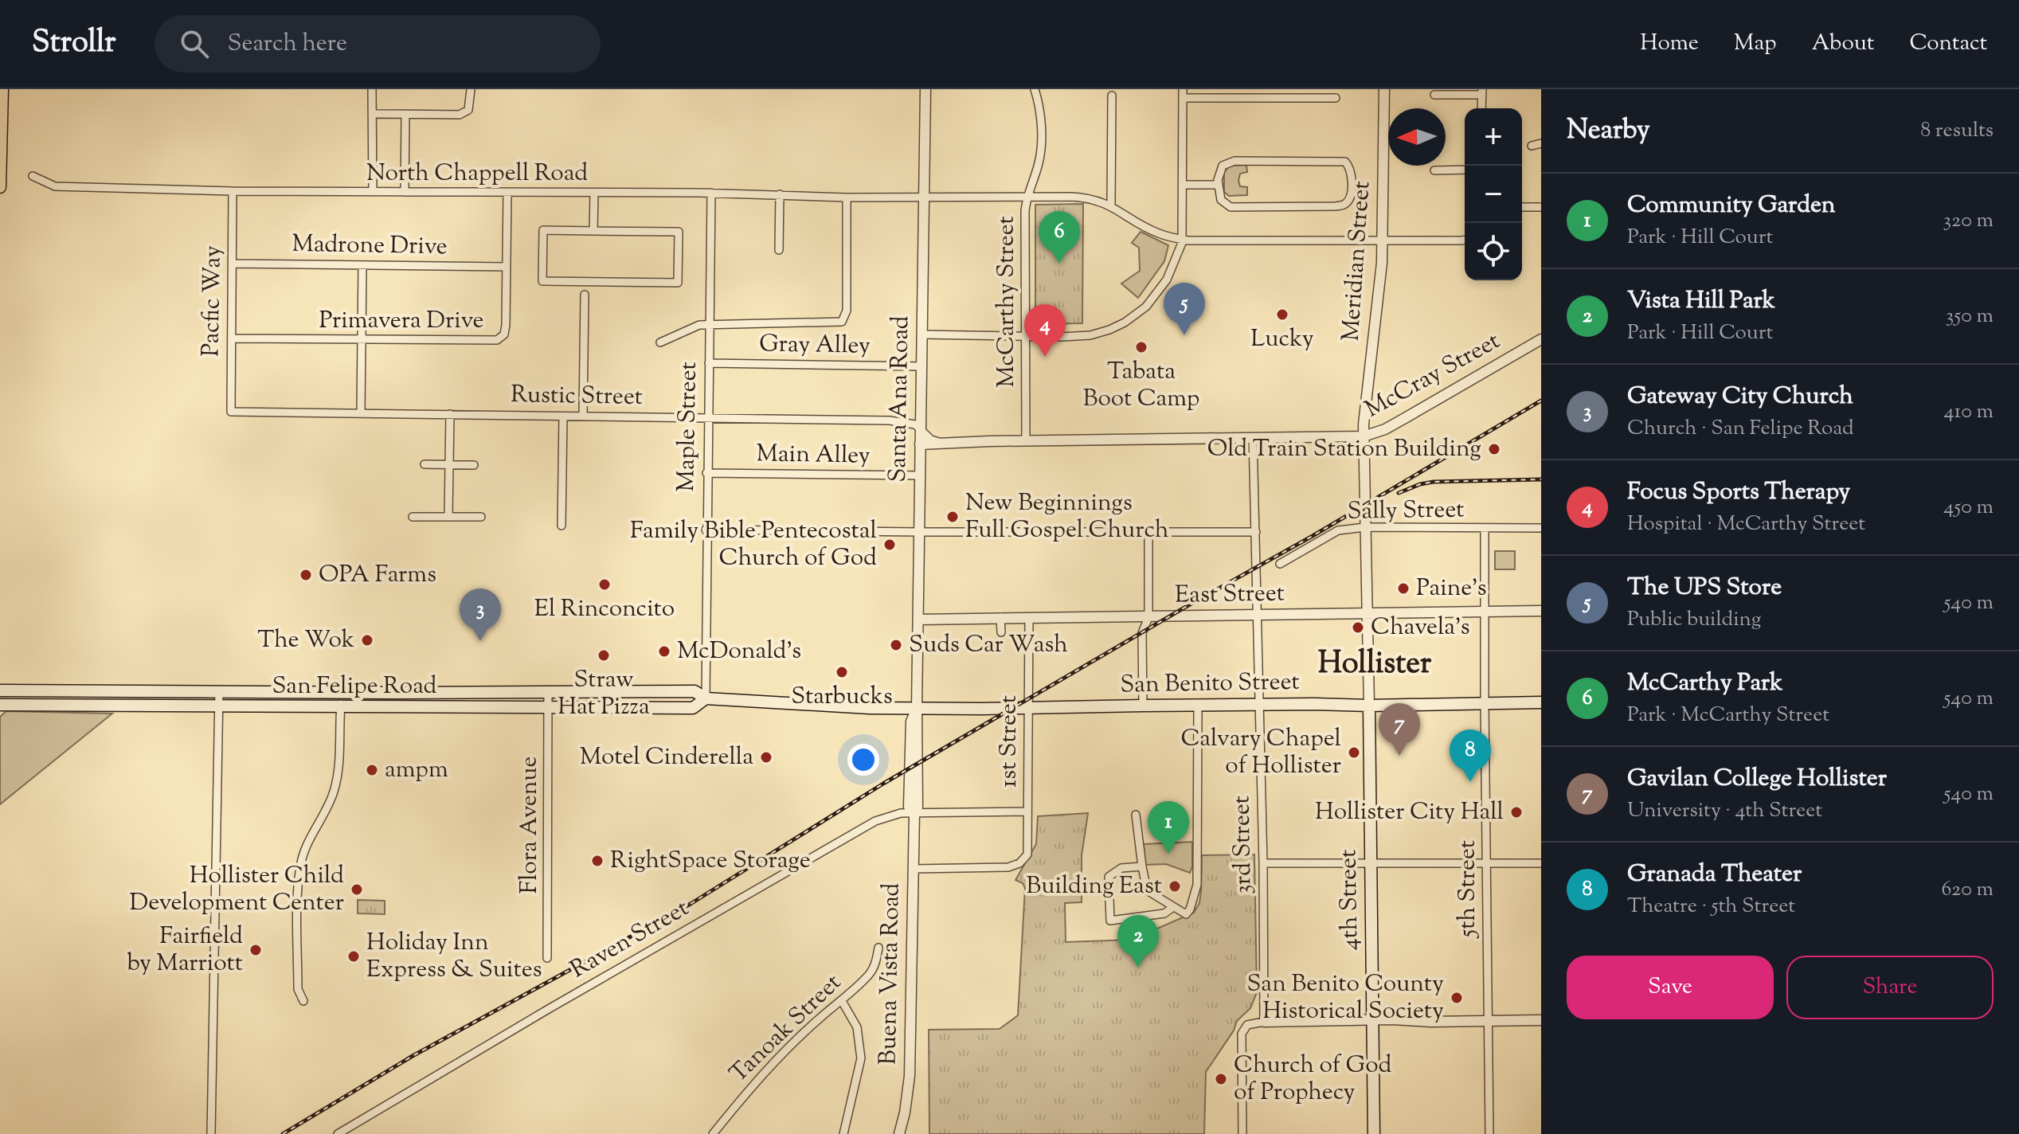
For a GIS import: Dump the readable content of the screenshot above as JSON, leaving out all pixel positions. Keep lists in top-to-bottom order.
{
  "streets": {
    "main road": ["San Benito Street", "San Felipe Road", "4th Street"],
    "street": [
      "North Chappell Road",
      "Madrone Drive",
      "Meridian Street",
      "Pacfic Way",
      "McCarthy Street",
      "Primavera Drive",
      "Gray Alley",
      "McCray Street",
      "Rustic Street",
      "Santa Ana Road",
      "Maple Street",
      "Main Alley",
      "Sally Street",
      "East Street",
      "1st Street",
      "Flora Avenue",
      "3rd Street",
      "5th Street",
      "Raven Street",
      "Buena Vista Road",
      "Tanoak Street"
    ]
  },
  "crossings": [
    ["North Chappell Road", "Meridian Street"],
    ["North Chappell Road", "Pacfic Way"],
    ["North Chappell Road", "McCarthy Street"],
    ["North Chappell Road", "Primavera Drive"],
    ["North Chappell Road", "Santa Ana Road"],
    ["North Chappell Road", "Maple Street"],
    ["Madrone Drive", "Pacfic Way"],
    ["Madrone Drive", "Primavera Drive"],
    ["Meridian Street", "McCray Street"],
    ["Meridian Street", "4th Street"],
    ["Pacfic Way", "Primavera Drive"],
    ["Pacfic Way", "Rustic Street"],
    ["McCarthy Street", "McCray Street"],
    ["Gray Alley", "Santa Ana Road"],
    ["Gray Alley", "Maple Street"],
    ["McCray Street", "Rustic Street"],
    ["McCray Street", "Santa Ana Road"],
    ["McCray Street", "3rd Street"],
    ["McCray Street", "4th Street"],
    ["Rustic Street", "Santa Ana Road"],
    ["Rustic Street", "Maple Street"],
    ["Santa Ana Road", "Main Alley"],
    ["Santa Ana Road", "East Street"],
    ["Santa Ana Road", "San Benito Street"],
    ["Santa Ana Road", "San Felipe Road"],
    ["Santa Ana Road", "Buena Vista Road"],
    ["Maple Street", "Main Alley"],
    ["Maple Street", "San Felipe Road"],
    ["Sally Street", "5th Street"],
    ["Sally Street", "4th Street"],
    ["East Street", "1st Street"],
    ["East Street", "3rd Street"],
    ["East Street", "5th Street"],
    ["East Street", "4th Street"],
    ["San Benito Street", "San Felipe Road"],
    ["San Benito Street", "1st Street"],
    ["San Benito Street", "3rd Street"],
    ["San Benito Street", "5th Street"],
    ["San Benito Street", "4th Street"],
    ["San Benito Street", "Buena Vista Road"],
    ["San Felipe Road", "Flora Avenue"],
    ["San Felipe Road", "Buena Vista Road"],
    ["1st Street", "Raven Street"],
    ["1st Street", "Buena Vista Road"],
    ["Raven Street", "Buena Vista Road"]
  ],
  "districts": ["Hollister"],
  "places": [
    "Lucky",
    "Tabata Boot Camp",
    "Old Train Station Building",
    "New Beginnings Full Gospel Church",
    "Family Bible Pentecostal Church of God",
    "OPA Farms",
    "El Rinconcito",
    "Paine's",
    "Chavela's",
    "The Wok",
    "Suds Car Wash",
    "McDonald's",
    "Straw Hat Pizza",
    "Starbucks",
    "Calvary Chapel of Hollister",
    "Motel Cinderella",
    "ampm",
    "Hollister City Hall",
    "RightSpace Storage",
    "Building East",
    "Hollister Child Development Center",
    "Fairfield by Marriott",
    "Holiday Inn Express & Suites",
    "San Benito County Historical Society",
    "Church of God of Prophecy"
  ],
  "north": "left",
  "page": {
    "header": "Strollr",
    "search": "Search here",
    "nav": [
      "Home",
      "Map",
      "About",
      "Contact"
    ],
    "heading": ["Nearby", "8 results"],
    "map_buttons": ["+", "−"],
    "list": [
      {
        "mark": "1",
        "name": "Community Garden",
        "note": "Park · Hill Court",
        "value": "320 m"
      },
      {
        "mark": "2",
        "name": "Vista Hill Park",
        "note": "Park · Hill Court",
        "value": "350 m"
      },
      {
        "mark": "3",
        "name": "Gateway City Church",
        "note": "Church · San Felipe Road",
        "value": "410 m"
      },
      {
        "mark": "4",
        "name": "Focus Sports Therapy",
        "note": "Hospital · McCarthy Street",
        "value": "450 m"
      },
      {
        "mark": "5",
        "name": "The UPS Store",
        "note": "Public building",
        "value": "540 m"
      },
      {
        "mark": "6",
        "name": "McCarthy Park",
        "note": "Park · McCarthy Street",
        "value": "540 m"
      },
      {
        "mark": "7",
        "name": "Gavilan College Hollister",
        "note": "University · 4th Street",
        "value": "540 m"
      },
      {
        "mark": "8",
        "name": "Granada Theater",
        "note": "Theatre · 5th Street",
        "value": "620 m"
      }
    ],
    "pins": [
      "6",
      "5",
      "4",
      "3",
      "7",
      "8",
      "1",
      "2"
    ],
    "buttons": ["Save", "Share"]
  }
}
